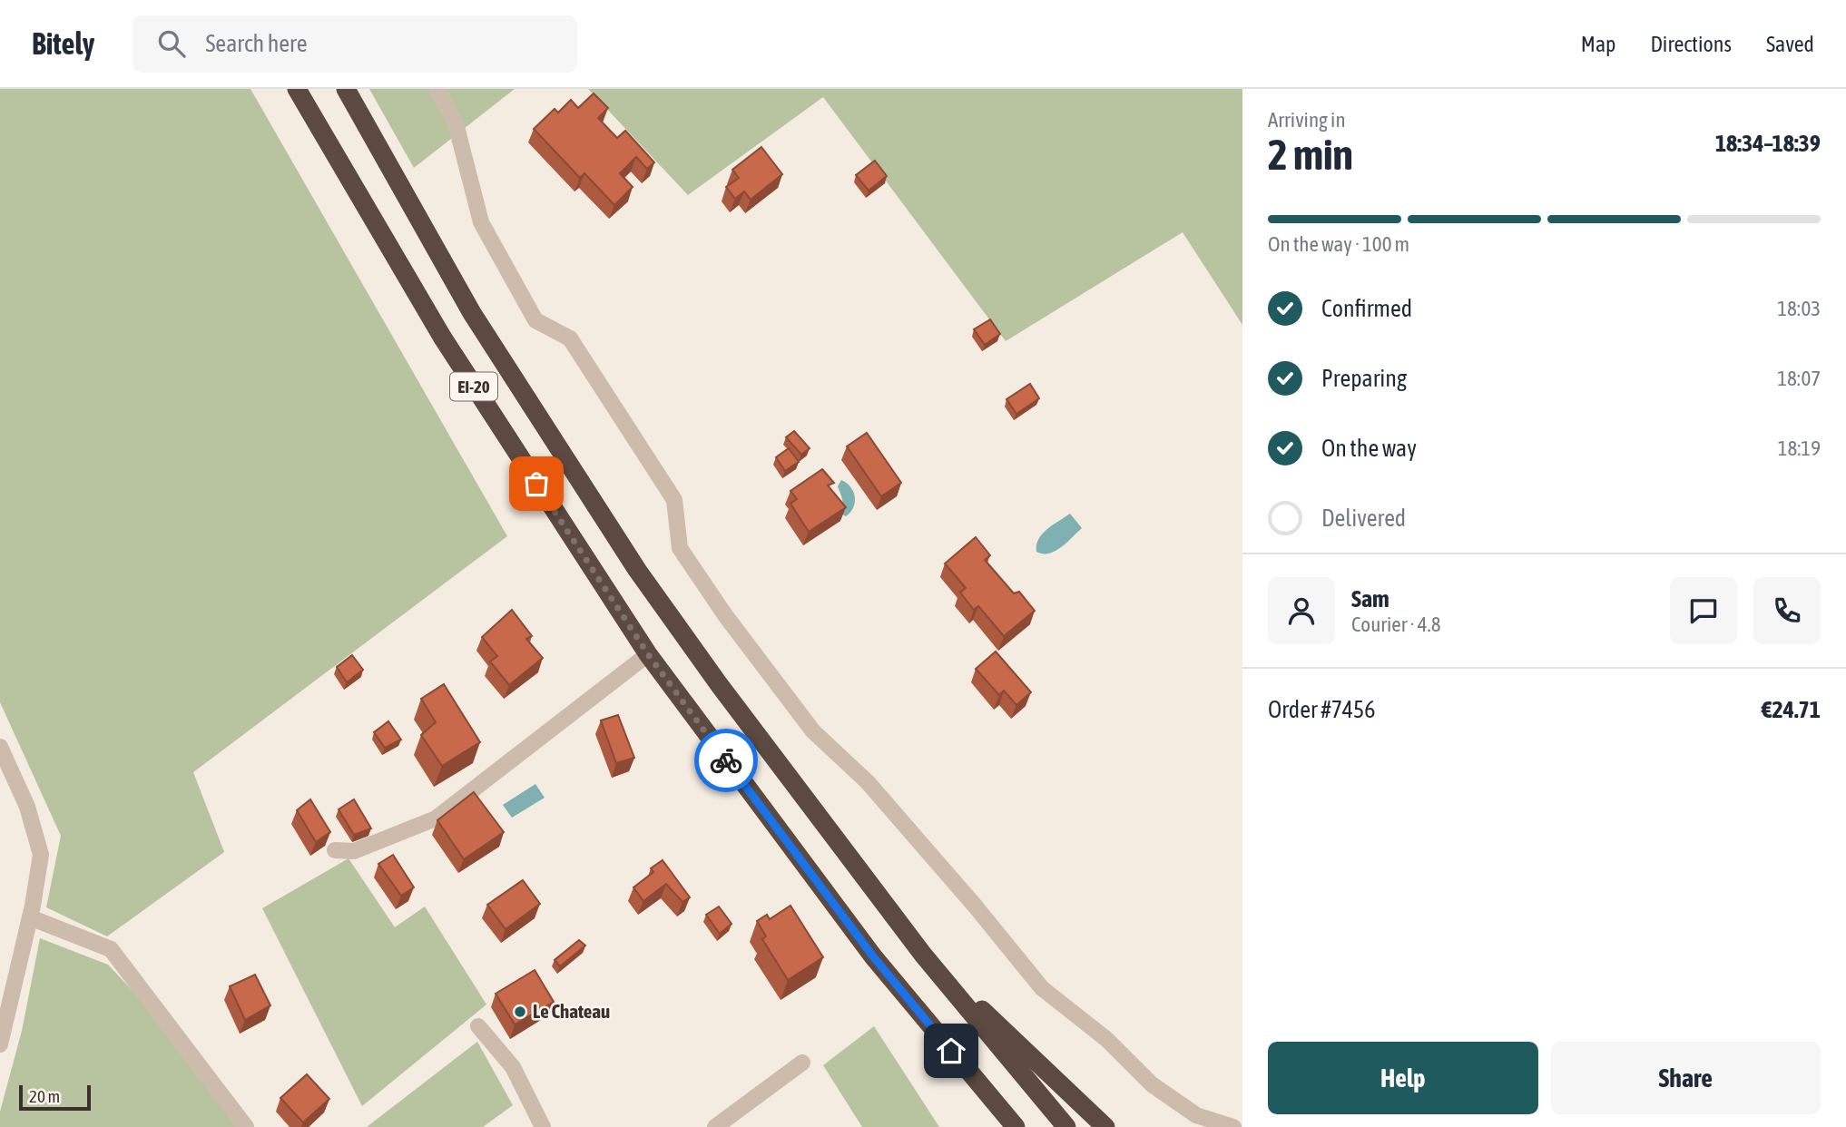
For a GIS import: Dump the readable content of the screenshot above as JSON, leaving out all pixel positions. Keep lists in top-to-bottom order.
{
  "streets": {
    "highway": ["EI-20"]
  },
  "places": ["Le Chateau"],
  "scale_bar": "20 m",
  "page": {
    "header": "Bitely",
    "search": "Search here",
    "nav": ["Map", "Directions", "Saved"],
    "heading": ["2 min", "Arriving in", "18:34–18:39"],
    "panel": [
      "Sam",
      "Courier · 4.8",
      "Order #7456",
      "€24.71"
    ],
    "bar": "On the way · 100 m",
    "list": [
      ["Confirmed", "18:03"],
      ["Preparing", "18:07"],
      ["On the way", "18:19"],
      "Delivered"
    ],
    "buttons": ["Help", "Share"],
    "scale": "20 m"
  }
}
